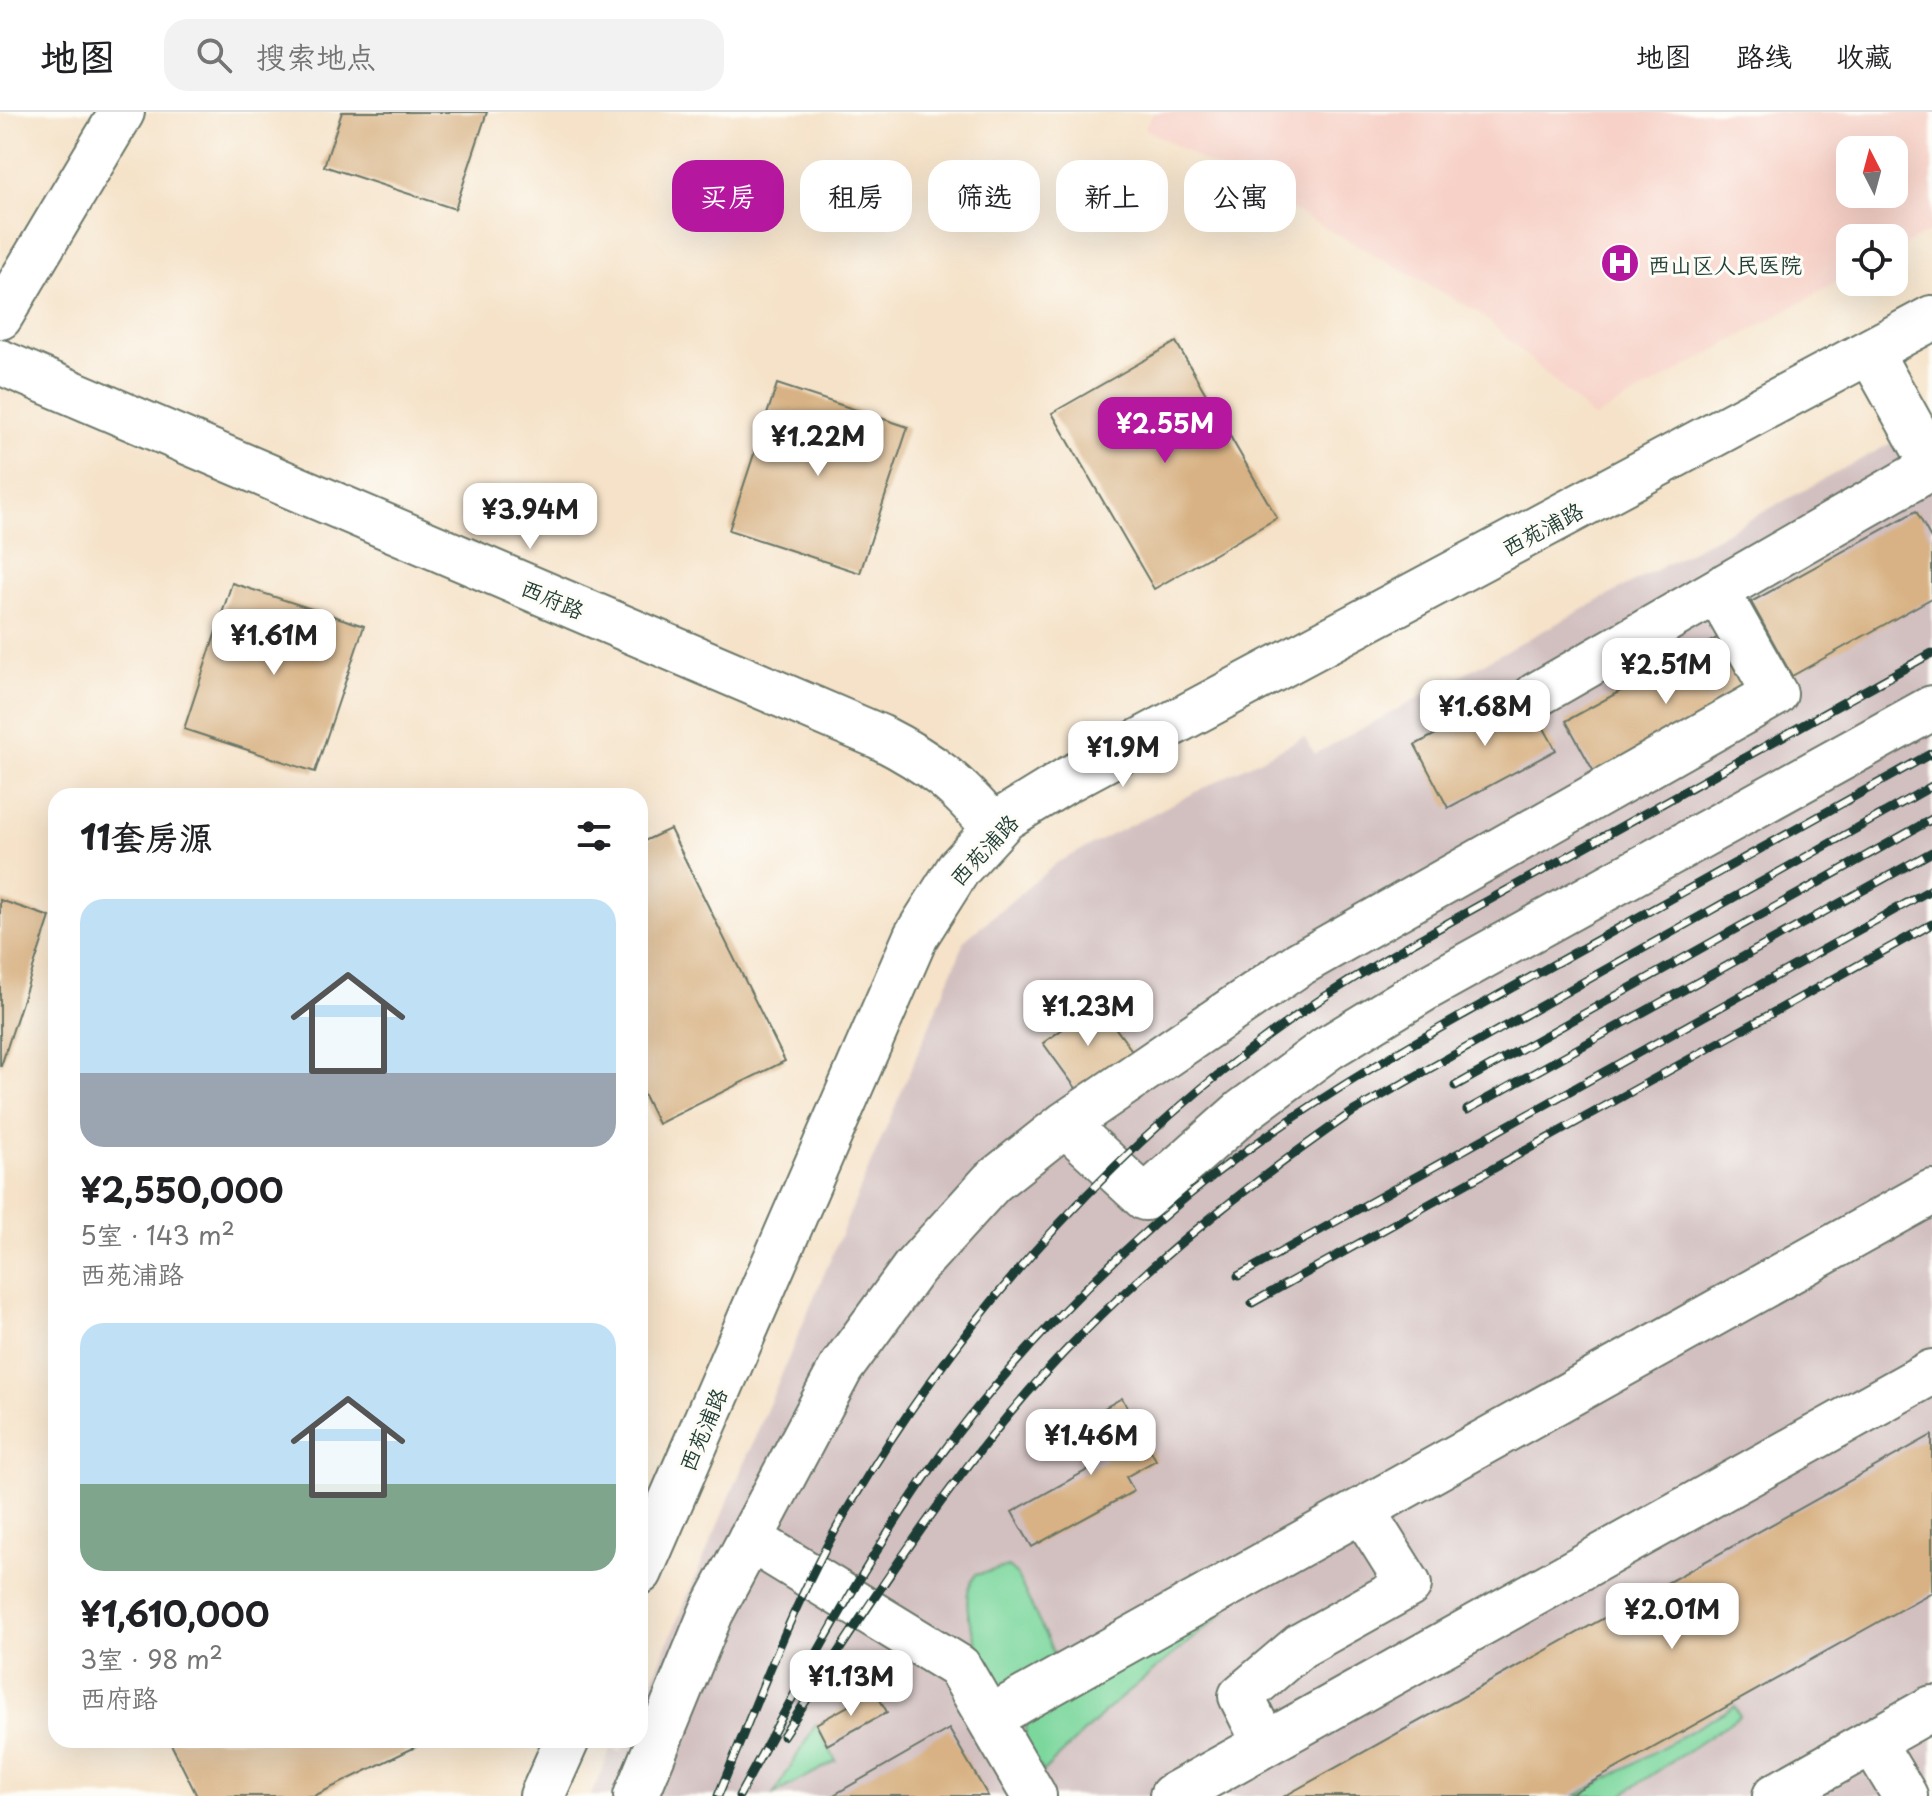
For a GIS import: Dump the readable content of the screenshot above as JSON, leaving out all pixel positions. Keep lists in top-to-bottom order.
{
  "streets": {
    "street": ["西苑浦路", "西府路"]
  },
  "crossings": [
    ["西苑浦路", "西府路"]
  ],
  "places": {
    "hospital": ["西山区人民医院"]
  },
  "north": "top",
  "page": {
    "header": "地图",
    "search": "搜索地点",
    "nav": ["地图", "路线", "收藏"],
    "chip": [
      "买房",
      "租房",
      "筛选",
      "新上",
      "公寓"
    ],
    "price": [
      "¥2.55M",
      "¥1.22M",
      "¥3.94M",
      "¥1.61M",
      "¥2.51M",
      "¥1.68M",
      "¥1.9M",
      "¥1.23M",
      "¥1.46M",
      "¥2.01M",
      "¥1.13M"
    ],
    "heading": "11套房源",
    "list": [
      {
        "name": "¥2,550,000",
        "note": "5室 · 143 m² · 西苑浦路"
      },
      {
        "name": "¥1,610,000",
        "note": "3室 · 98 m² · 西府路"
      }
    ]
  }
}
